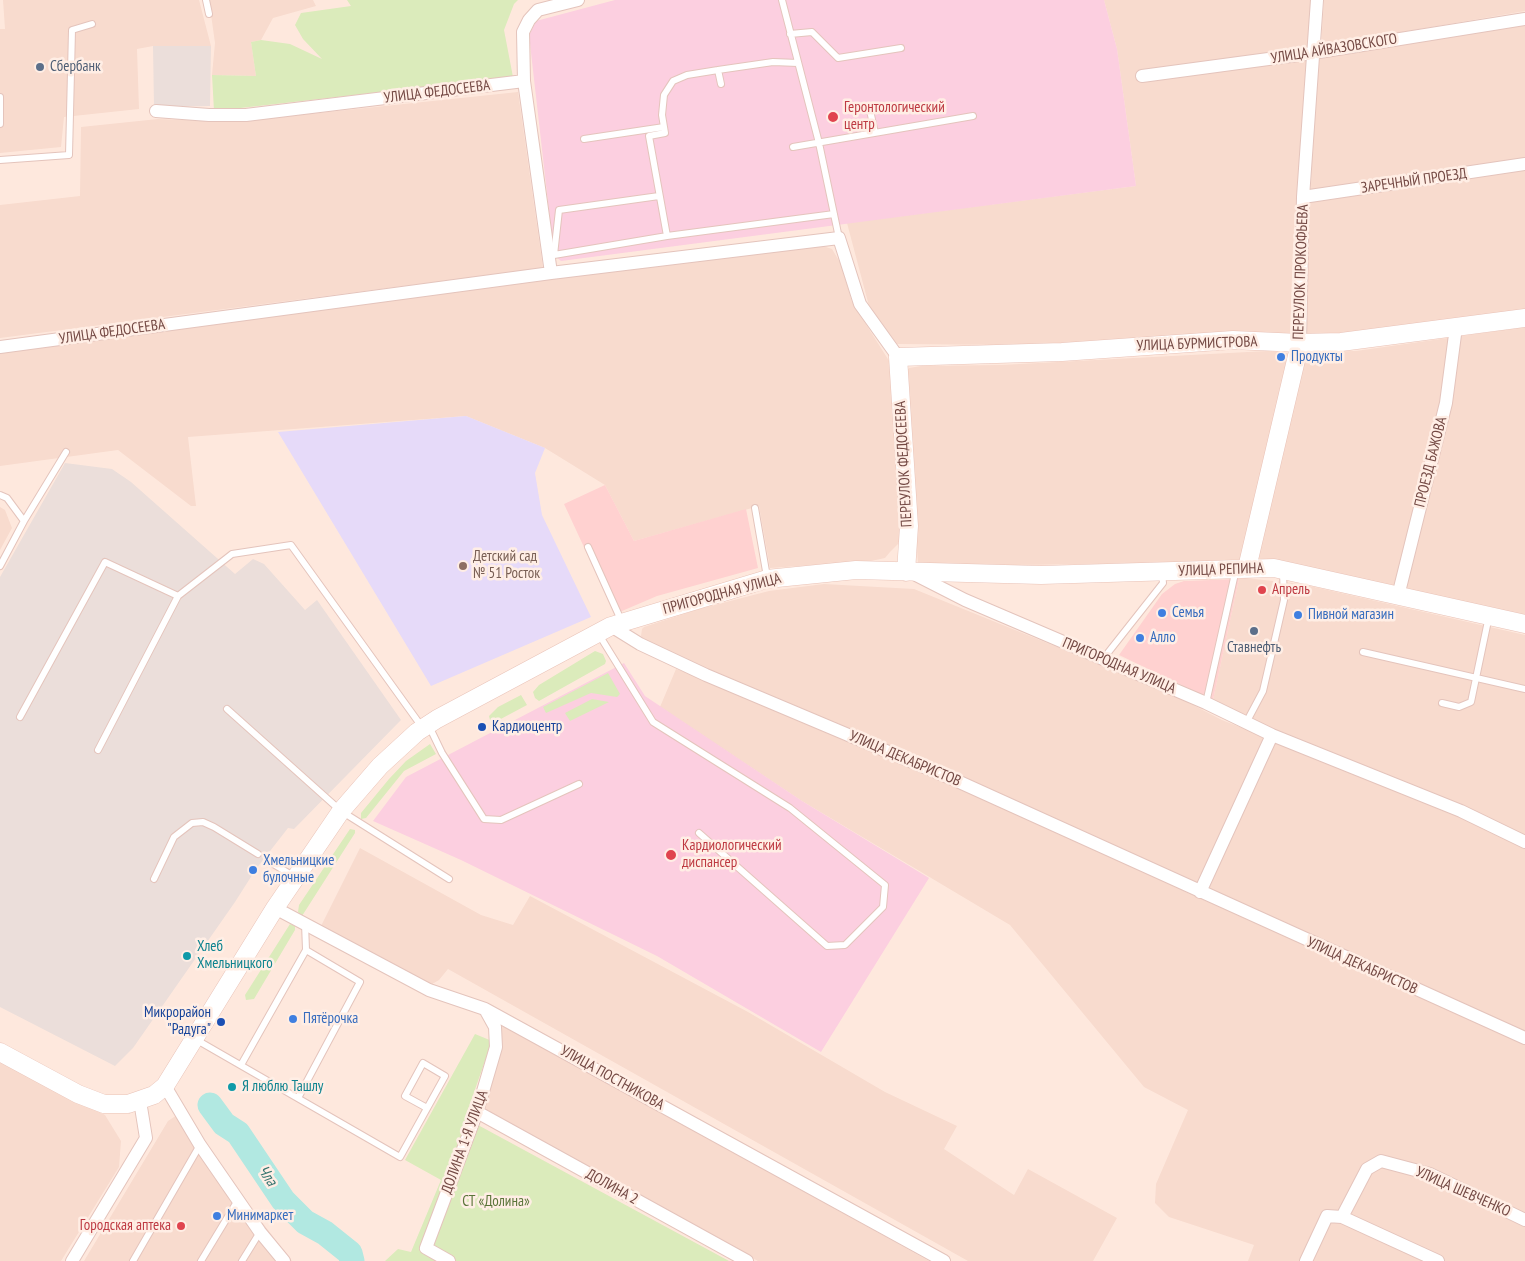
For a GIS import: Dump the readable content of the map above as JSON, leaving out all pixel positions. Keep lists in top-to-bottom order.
{
  "streets": {
    "street": [
      "УЛИЦА АЙВАЗОВСКОГО",
      "УЛИЦА ФЕДОСЕЕВА",
      "ЗАРЕЧНЫЙ ПРОЕЗД",
      "ПЕРЕУЛОК ПРОКОФЬЕВА",
      "УЛИЦА БУРМИСТРОВА",
      "ПРОЕЗД БАЖОВА",
      "ПЕРЕУЛОК ФЕДОСЕЕВА",
      "УЛИЦА РЕПИНА",
      "ПРИГОРОДНАЯ УЛИЦА",
      "УЛИЦА ДЕКАБРИСТОВ",
      "УЛИЦА ПОСТНИКОВА",
      "ДОЛИНА 1-Я УЛИЦА",
      "ДОЛИНА 2",
      "УЛИЦА ШЕВЧЕНКО"
    ]
  },
  "crossings": [
    ["УЛИЦА АЙВАЗОВСКОГО", "ПЕРЕУЛОК ПРОКОФЬЕВА"],
    ["ЗАРЕЧНЫЙ ПРОЕЗД", "ПЕРЕУЛОК ПРОКОФЬЕВА"],
    ["ПЕРЕУЛОК ПРОКОФЬЕВА", "УЛИЦА БУРМИСТРОВА"],
    ["ПЕРЕУЛОК ПРОКОФЬЕВА", "УЛИЦА РЕПИНА"],
    ["УЛИЦА БУРМИСТРОВА", "ПРОЕЗД БАЖОВА"],
    ["УЛИЦА БУРМИСТРОВА", "ПЕРЕУЛОК ФЕДОСЕЕВА"],
    ["ПРОЕЗД БАЖОВА", "УЛИЦА РЕПИНА"],
    ["ПЕРЕУЛОК ФЕДОСЕЕВА", "УЛИЦА РЕПИНА"],
    ["ПЕРЕУЛОК ФЕДОСЕЕВА", "ПРИГОРОДНАЯ УЛИЦА"],
    ["УЛИЦА РЕПИНА", "ПРИГОРОДНАЯ УЛИЦА"],
    ["ПРИГОРОДНАЯ УЛИЦА", "УЛИЦА ДЕКАБРИСТОВ"],
    ["ПРИГОРОДНАЯ УЛИЦА", "УЛИЦА ПОСТНИКОВА"],
    ["УЛИЦА ПОСТНИКОВА", "ДОЛИНА 1-Я УЛИЦА"],
    ["ДОЛИНА 1-Я УЛИЦА", "ДОЛИНА 2"]
  ],
  "water": ["Чла"],
  "parks": ["СТ «Долина»"],
  "places": [
    "Сбербанк",
    "Геронтологический центр",
    "Продукты",
    "Детский сад № 51 Росток",
    "Апрель",
    "Семья",
    "Пивной магазин",
    "Ставнефть",
    "Алло",
    "Кардиоцентр",
    "Кардиологический диспансер",
    "Хмельницкие булочные",
    "Хлеб Хмельницкого",
    "Пятёрочка",
    "Микрорайон \"Радуга\"",
    "Я люблю Ташлу",
    "Минимаркет",
    "Городская аптека"
  ]
}
